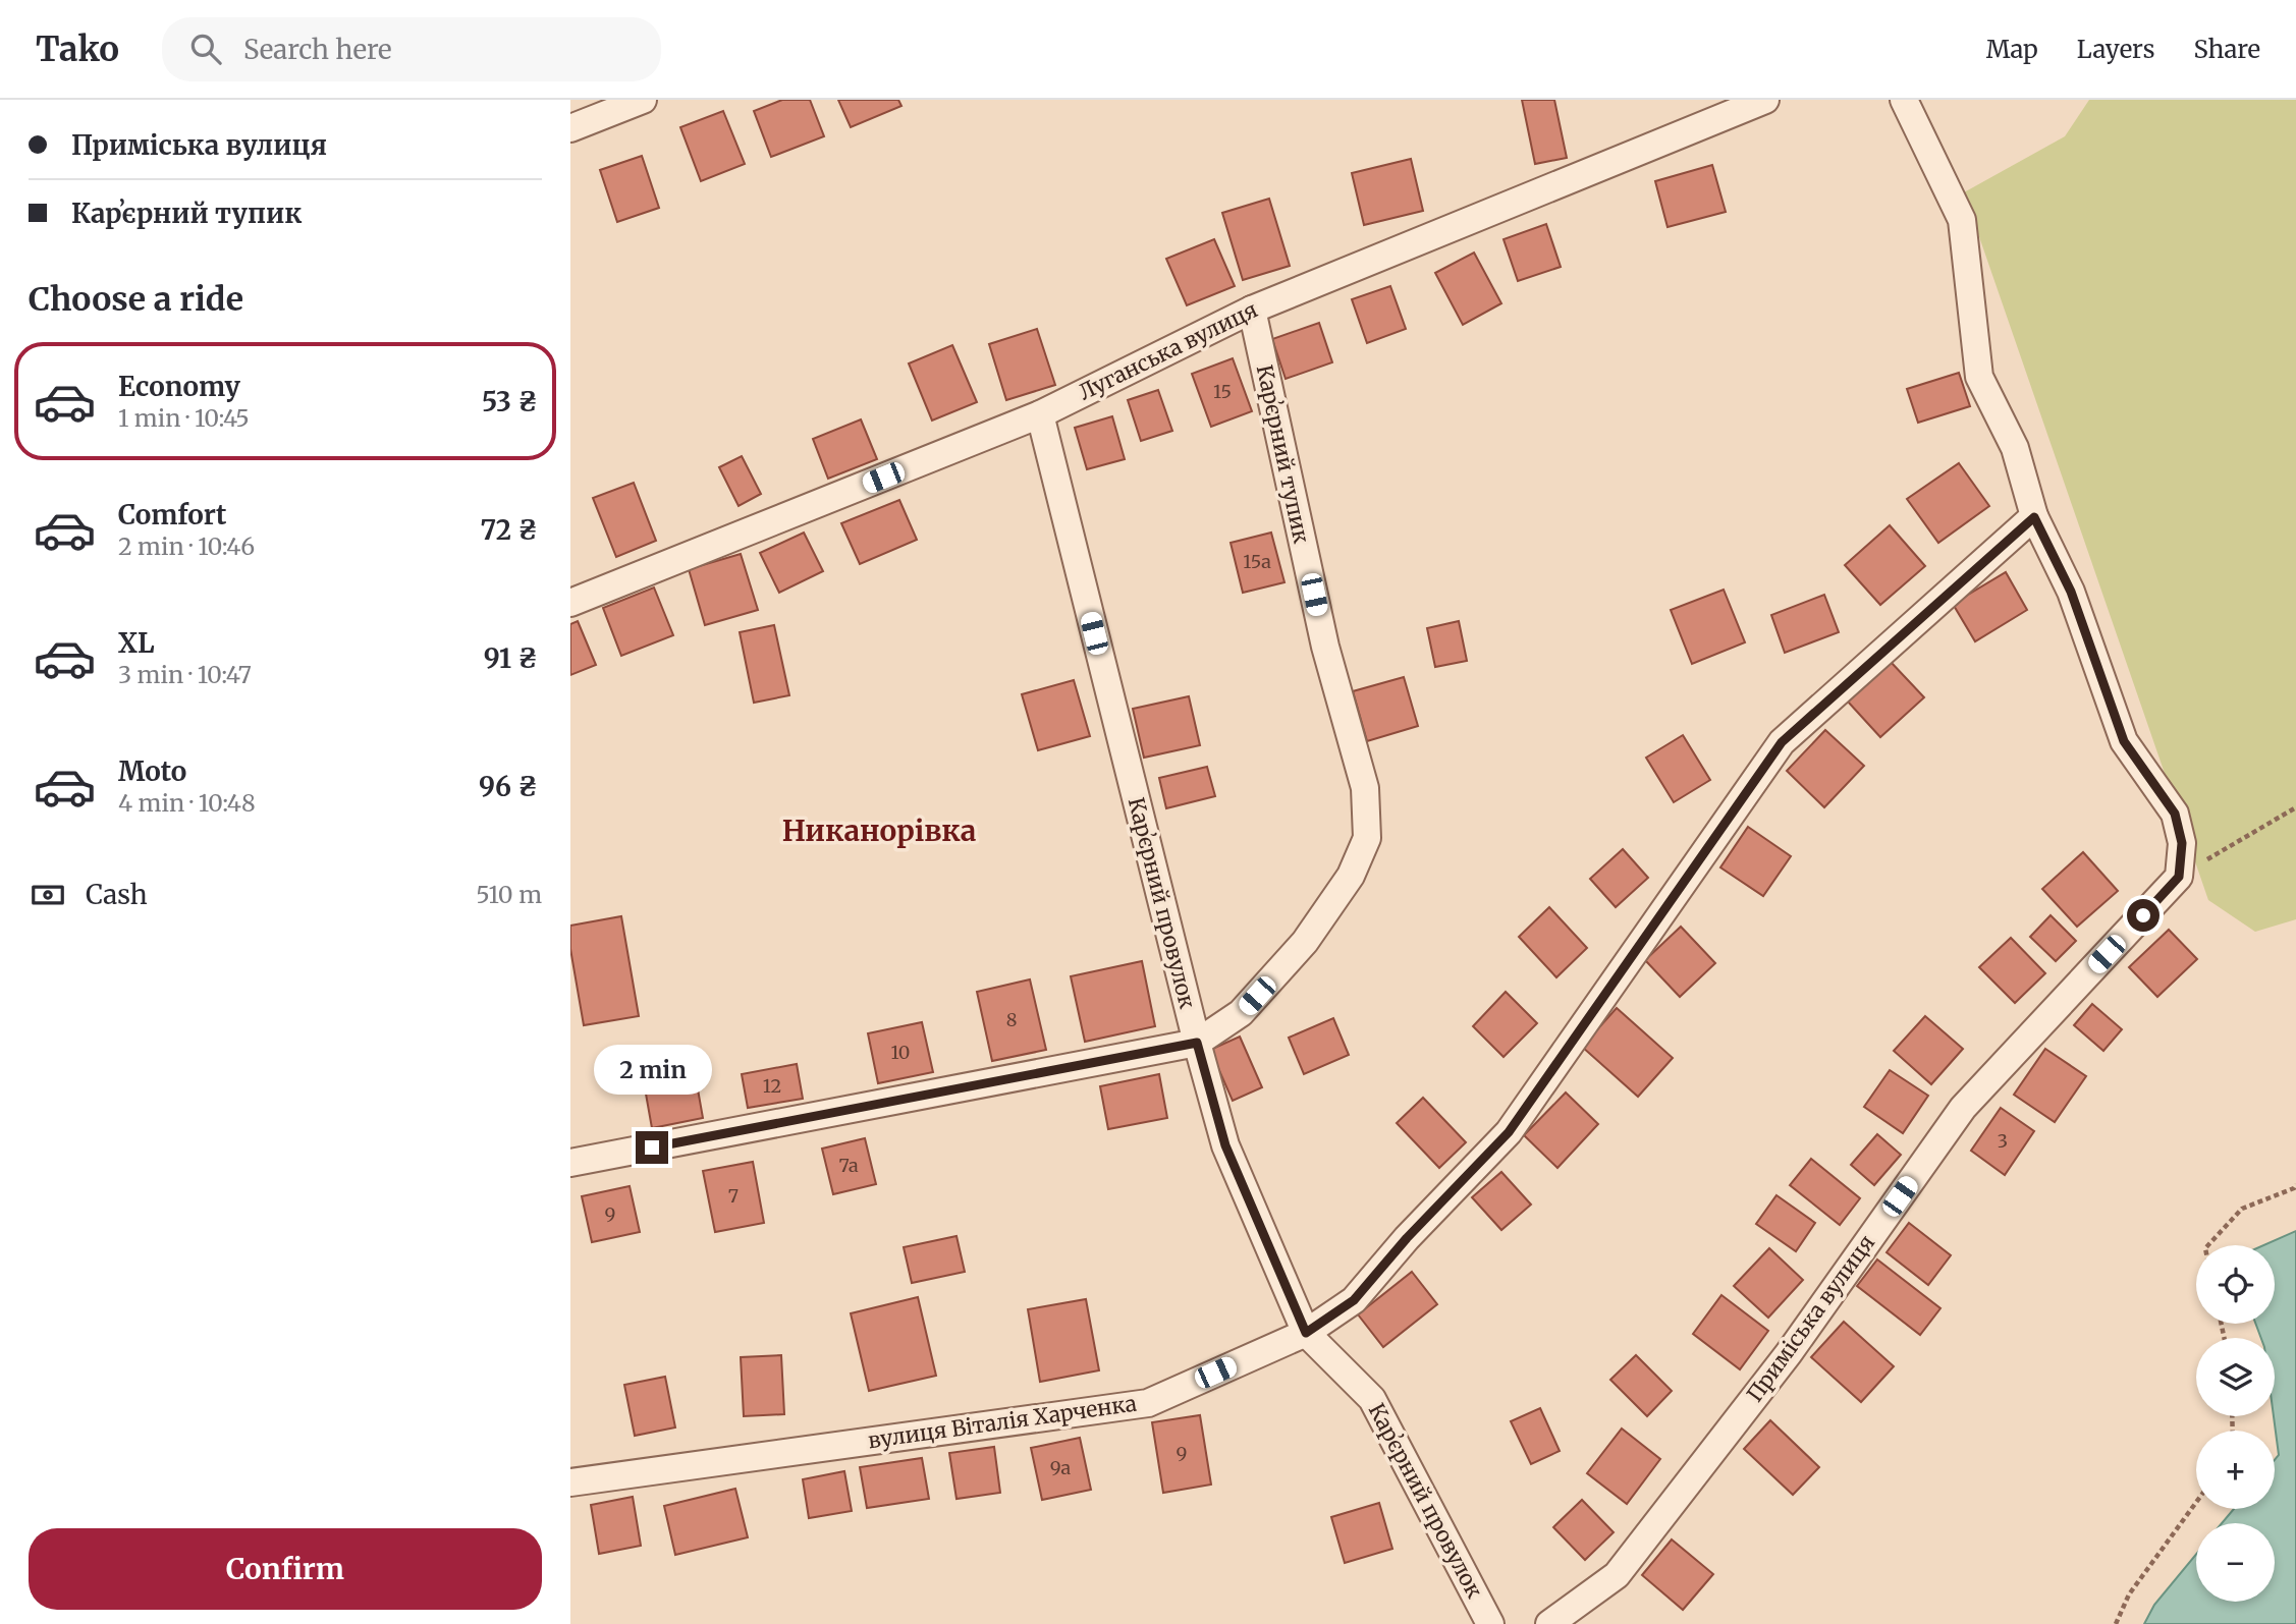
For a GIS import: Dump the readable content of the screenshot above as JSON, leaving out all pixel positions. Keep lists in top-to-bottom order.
{
  "streets": {
    "street": [
      "Луганська вулиця",
      "Карʼєрний тупик",
      "Карʼєрний провулок",
      "Приміська вулиця",
      "вулиця Віталія Харченка"
    ]
  },
  "crossings": [
    ["Луганська вулиця", "Карʼєрний тупик"],
    ["Луганська вулиця", "Карʼєрний провулок"],
    ["Карʼєрний тупик", "Карʼєрний провулок"],
    ["Карʼєрний провулок", "вулиця Віталія Харченка"]
  ],
  "districts": ["Никанорівка"],
  "house_numbers": [
    "15",
    "15а",
    "8",
    "10",
    "12",
    "3",
    "7а",
    "7",
    "9",
    "9",
    "9а"
  ],
  "page": {
    "header": "Tako",
    "search": "Search here",
    "nav": ["Map", "Layers", "Share"],
    "banner": ["Приміська вулиця", "Карʼєрний тупик"],
    "heading": "Choose a ride",
    "list": [
      {
        "name": "Economy",
        "note": "1 min · 10:45",
        "value": "53 ₴"
      },
      {
        "name": "Comfort",
        "note": "2 min · 10:46",
        "value": "72 ₴"
      },
      {
        "name": "XL",
        "note": "3 min · 10:47",
        "value": "91 ₴"
      },
      {
        "name": "Moto",
        "note": "4 min · 10:48",
        "value": "96 ₴"
      }
    ],
    "pay": ["Cash", "510 m"],
    "bubble": "2 min",
    "map_buttons": ["+", "−"],
    "buttons": "Confirm"
  }
}
